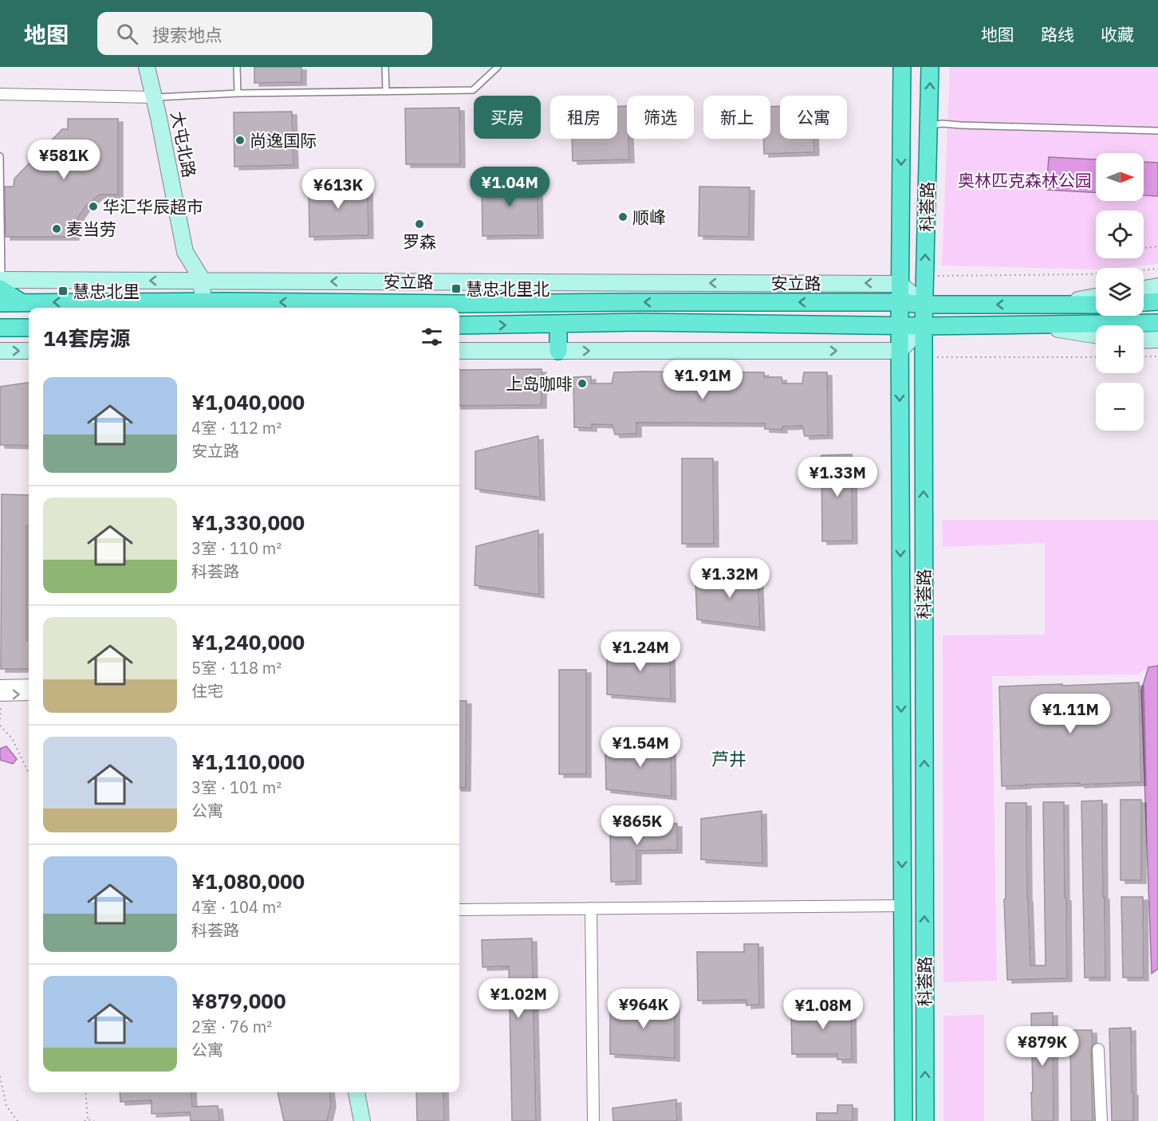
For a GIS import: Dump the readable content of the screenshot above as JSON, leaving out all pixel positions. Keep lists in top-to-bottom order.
{
  "streets": {
    "main road": ["科荟路", "安立路"],
    "street": ["大屯北路"]
  },
  "crossings": [
    ["大屯北路", "安立路"],
    ["科荟路", "安立路"]
  ],
  "one_way": ["安立路"],
  "districts": ["芦井"],
  "parks": ["奥林匹克森林公园"],
  "places": {
    "other": [
      "尚逸国际",
      "华汇华辰超市",
      "顺峰",
      "罗森",
      "麦当劳",
      "上岛咖啡"
    ],
    "transit": ["慧忠北里北", "慧忠北里"]
  },
  "north": "right",
  "page": {
    "header": "地图",
    "search": "搜索地点",
    "nav": ["地图", "路线", "收藏"],
    "chip": [
      "买房",
      "租房",
      "筛选",
      "新上",
      "公寓"
    ],
    "price": [
      "¥581K",
      "¥1.04M",
      "¥613K",
      "¥1.91M",
      "¥1.33M",
      "¥1.32M",
      "¥1.24M",
      "¥1.11M",
      "¥1.54M",
      "¥865K",
      "¥1.02M",
      "¥964K",
      "¥1.08M",
      "¥879K"
    ],
    "map_buttons": ["+", "−"],
    "heading": "14套房源",
    "list": [
      {
        "name": "¥1,040,000",
        "note": "4室 · 112 m² · 安立路"
      },
      {
        "name": "¥1,330,000",
        "note": "3室 · 110 m² · 科荟路"
      },
      {
        "name": "¥1,240,000",
        "note": "5室 · 118 m² · 住宅"
      },
      {
        "name": "¥1,110,000",
        "note": "3室 · 101 m² · 公寓"
      },
      {
        "name": "¥1,080,000",
        "note": "4室 · 104 m² · 科荟路"
      },
      {
        "name": "¥879,000",
        "note": "2室 · 76 m² · 公寓"
      }
    ]
  }
}
